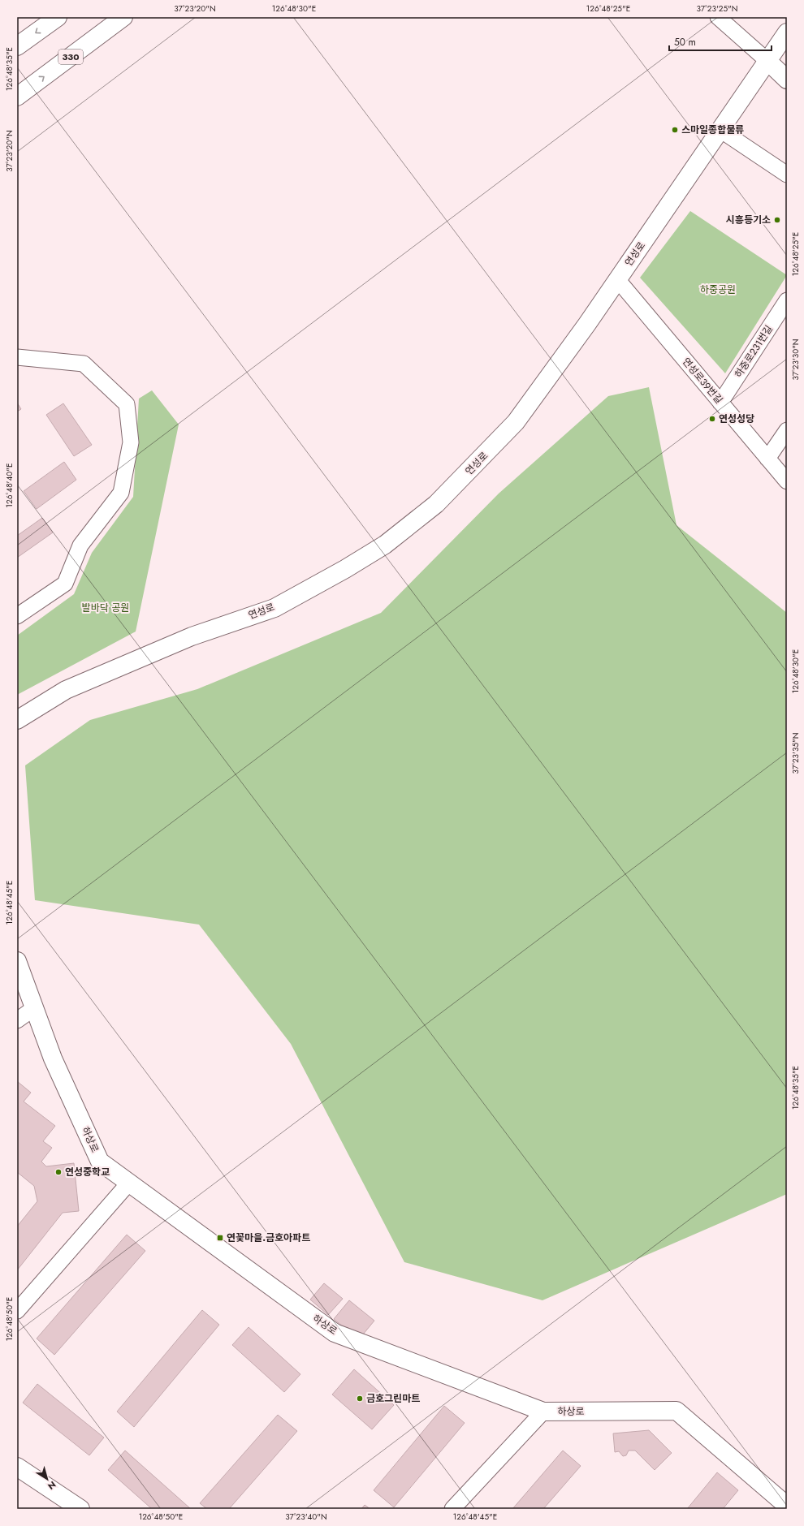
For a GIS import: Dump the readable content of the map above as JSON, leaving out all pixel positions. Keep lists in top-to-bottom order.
{
  "streets": {
    "main road": ["330", "연성로", "하상로"],
    "street": ["하중로231번길", "연성로39번길"]
  },
  "crossings": [
    ["연성로", "연성로39번길"],
    ["하중로231번길", "연성로39번길"]
  ],
  "parks": ["하중공원", "발바닥 공원"],
  "places": {
    "other": [
      "스마일종합물류",
      "시흥등기소",
      "연성성당",
      "연성중학교",
      "금호그린마트"
    ],
    "transit": ["연꽃마을.금호아파트"]
  },
  "scale_bar": "50 m",
  "north": "bottom right",
  "coordinates": [
    "37°23'20\"N",
    "126°48'30\"E",
    "126°48'25\"E",
    "37°23'25\"N",
    "126°48'35\"E",
    "37°23'30\"N",
    "126°48'40\"E",
    "37°23'35\"N",
    "126°48'45\"E",
    "126°48'50\"E",
    "37°23'40\"N"
  ]
}
